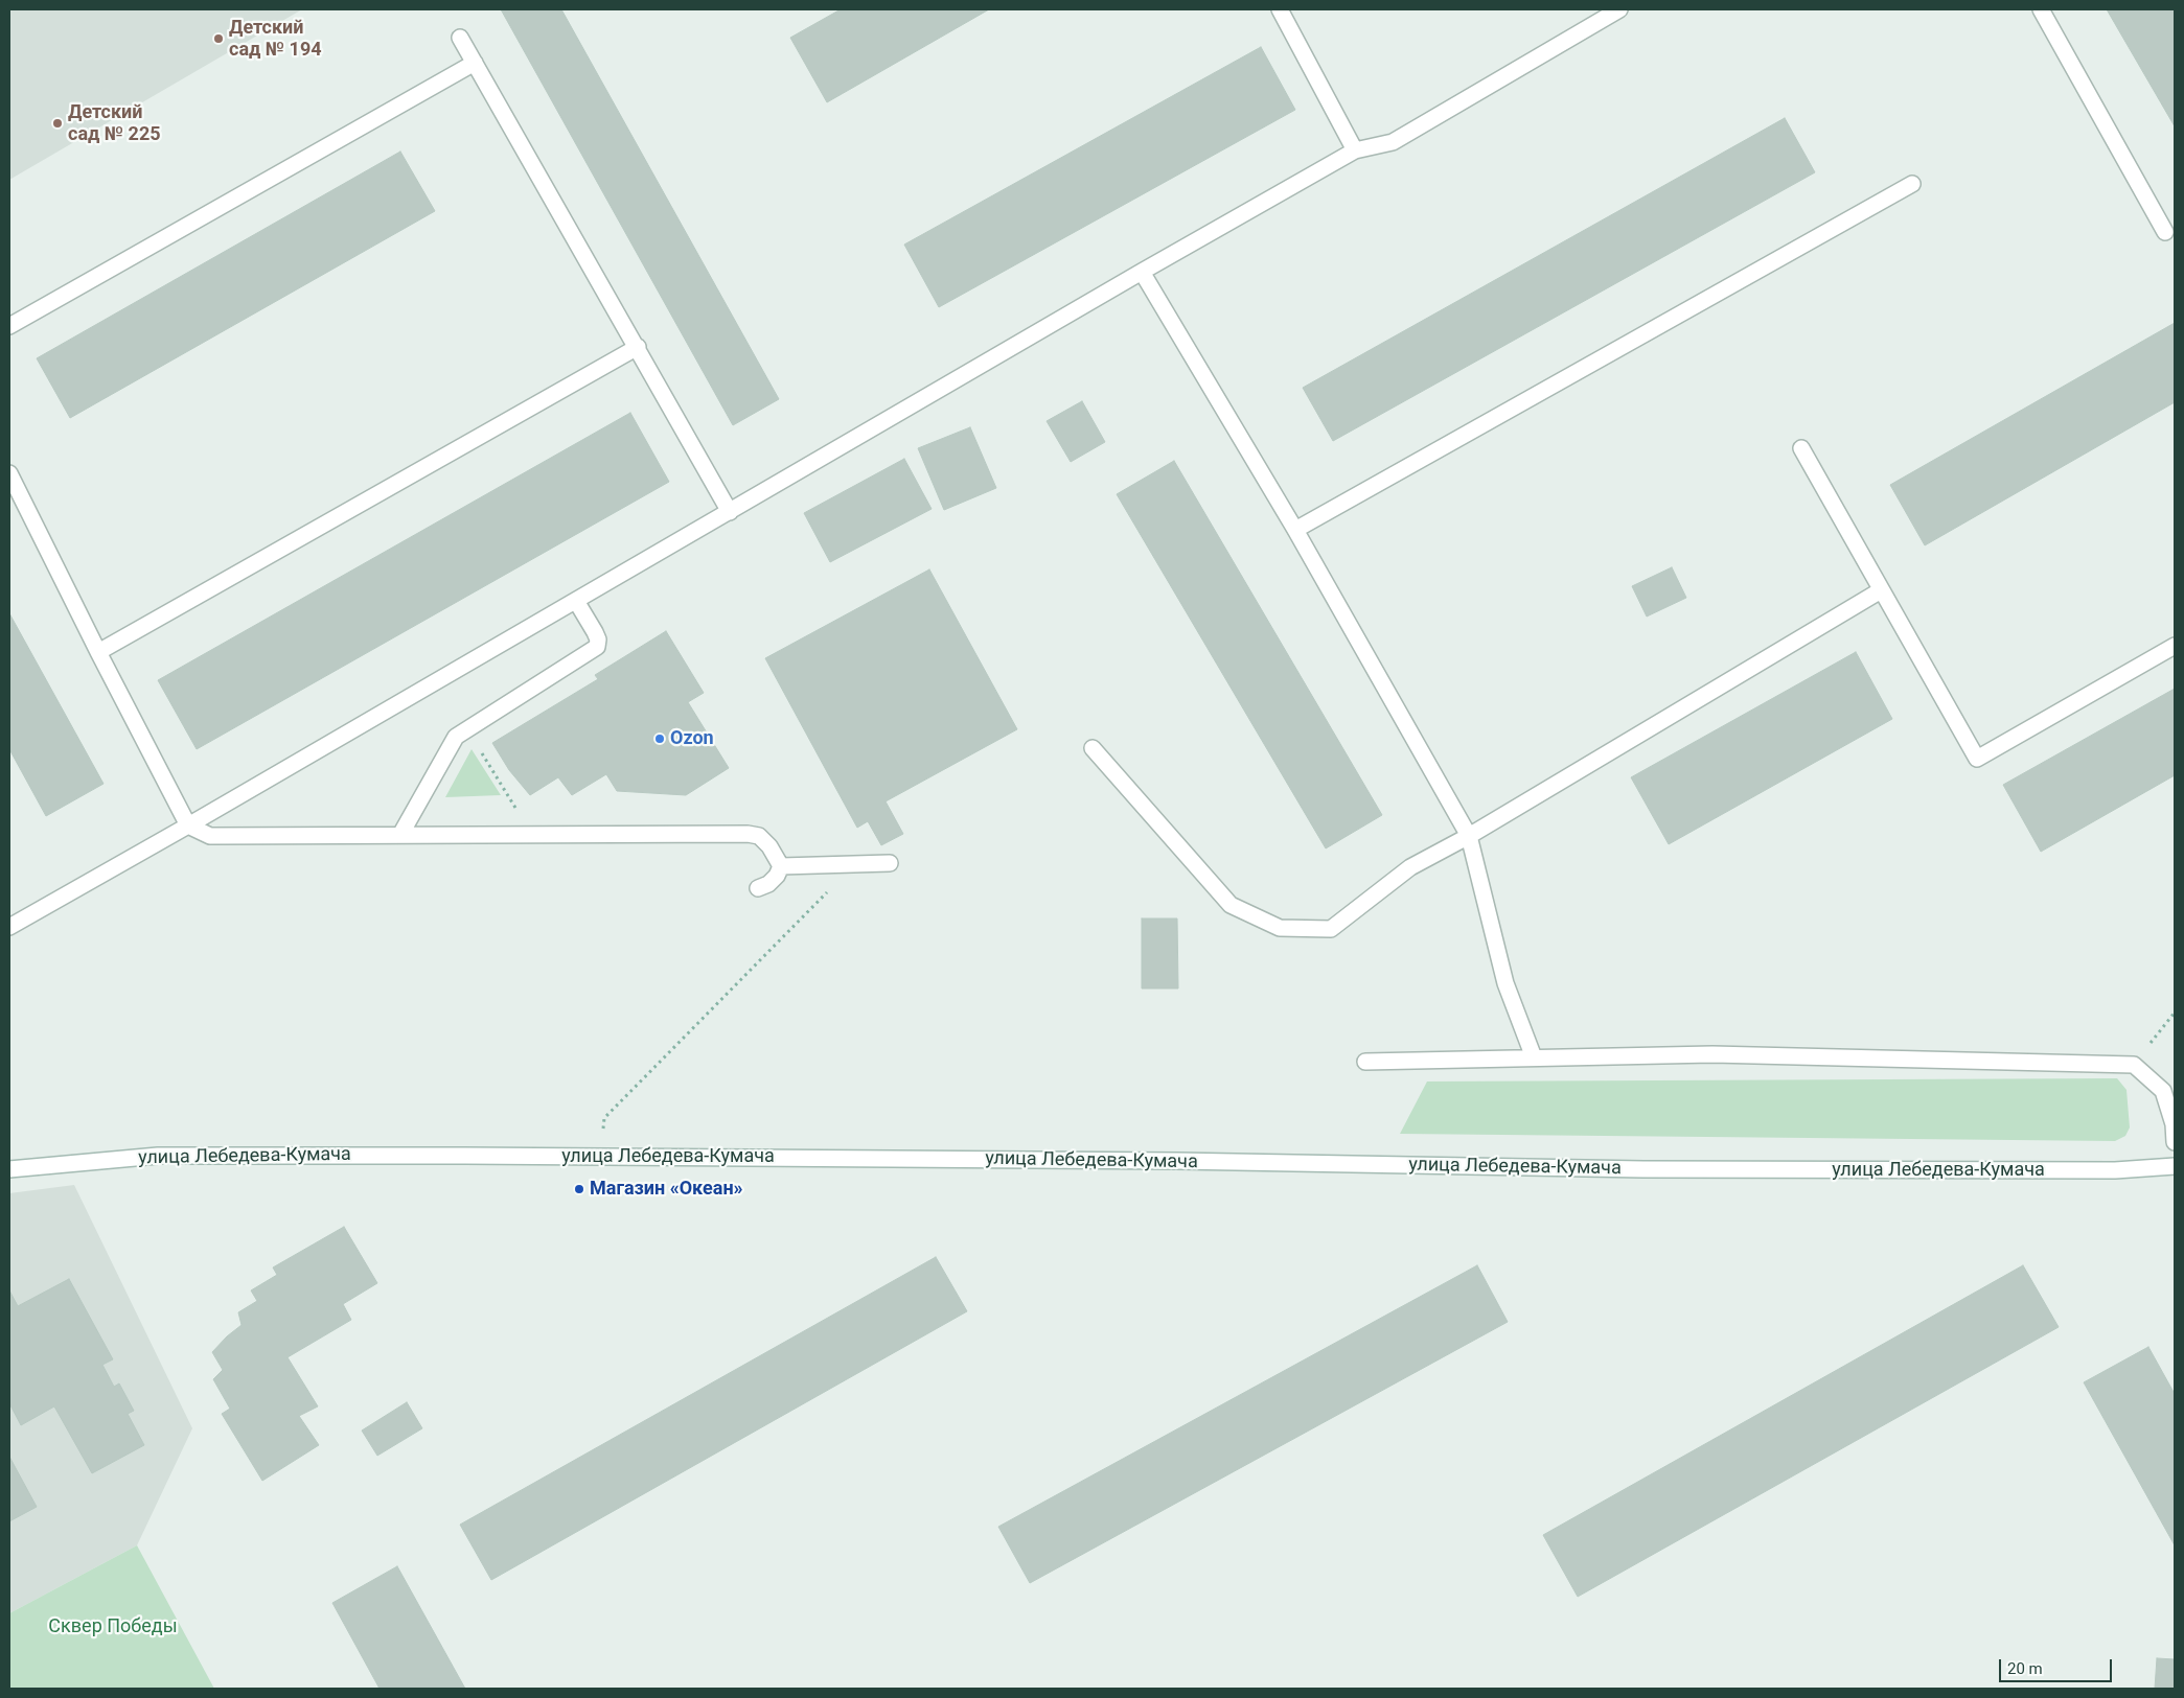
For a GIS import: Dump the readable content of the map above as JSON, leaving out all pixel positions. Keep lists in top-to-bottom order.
{
  "streets": {
    "street": ["улица Лебедева-Кумача"]
  },
  "parks": ["Сквер Победы"],
  "places": [
    "Детский сад № 194",
    "Детский сад № 225",
    "Ozon",
    "Магазин «Океан»"
  ],
  "scale_bar": "20 m"
}
